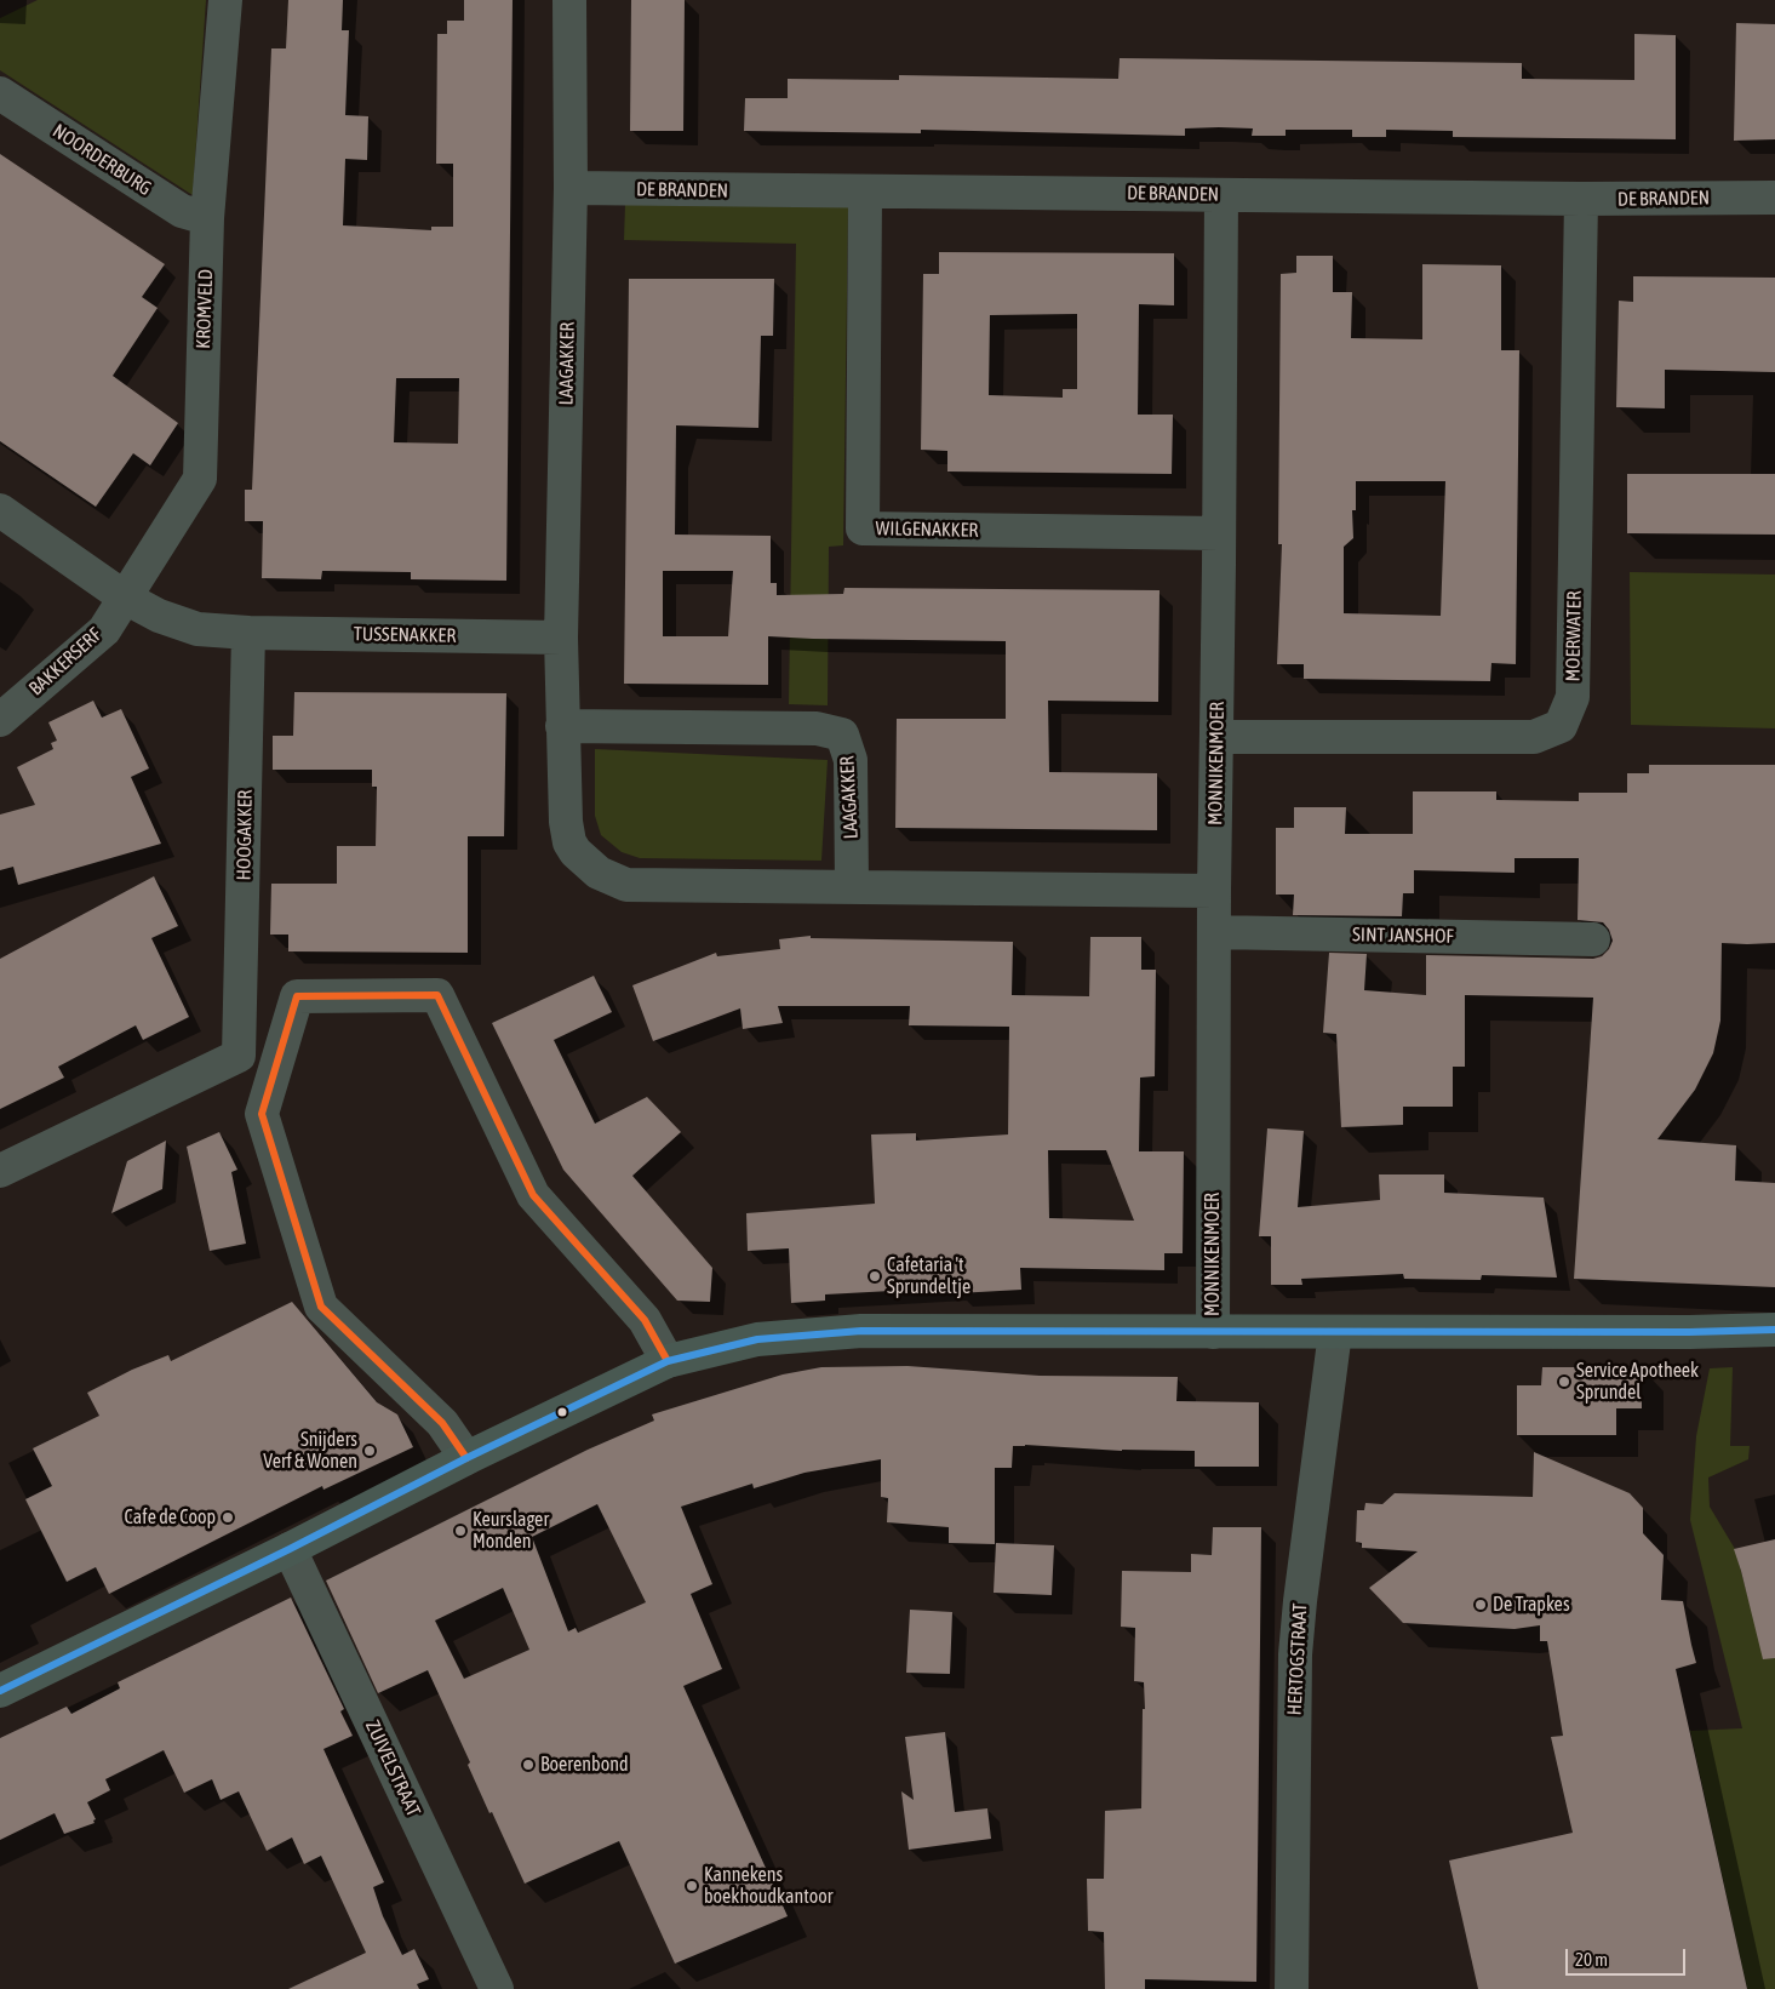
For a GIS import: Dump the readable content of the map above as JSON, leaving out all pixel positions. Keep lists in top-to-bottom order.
{
  "streets": {
    "street": [
      "NOORDERBURG",
      "DE BRANDEN",
      "KROMVELD",
      "LAAGAKKER",
      "WILGENAKKER",
      "TUSSENAKKER",
      "MOERWATER",
      "BAKKERSERF",
      "MONNIKENMOER",
      "HOOGAKKER",
      "SINT JANSHOF",
      "HERTOGSTRAAT",
      "ZUIVELSTRAAT"
    ]
  },
  "crossings": [
    ["NOORDERBURG", "KROMVELD"],
    ["DE BRANDEN", "LAAGAKKER"],
    ["DE BRANDEN", "WILGENAKKER"],
    ["DE BRANDEN", "MOERWATER"],
    ["DE BRANDEN", "MONNIKENMOER"],
    ["KROMVELD", "BAKKERSERF"],
    ["LAAGAKKER", "TUSSENAKKER"],
    ["LAAGAKKER", "MONNIKENMOER"],
    ["WILGENAKKER", "MONNIKENMOER"],
    ["TUSSENAKKER", "HOOGAKKER"],
    ["MOERWATER", "MONNIKENMOER"],
    ["MONNIKENMOER", "SINT JANSHOF"]
  ],
  "places": [
    "Cafetaria 't Sprundeltje",
    "Service Apotheek Sprundel",
    "Snijders Verf & Wonen",
    "Cafe de Coop",
    "Keurslager Monden",
    "De Trapkes",
    "Boerenbond",
    "Kannekens boekhoudkantoor"
  ],
  "lines": ["transit line 20"],
  "scale_bar": "20 m"
}
